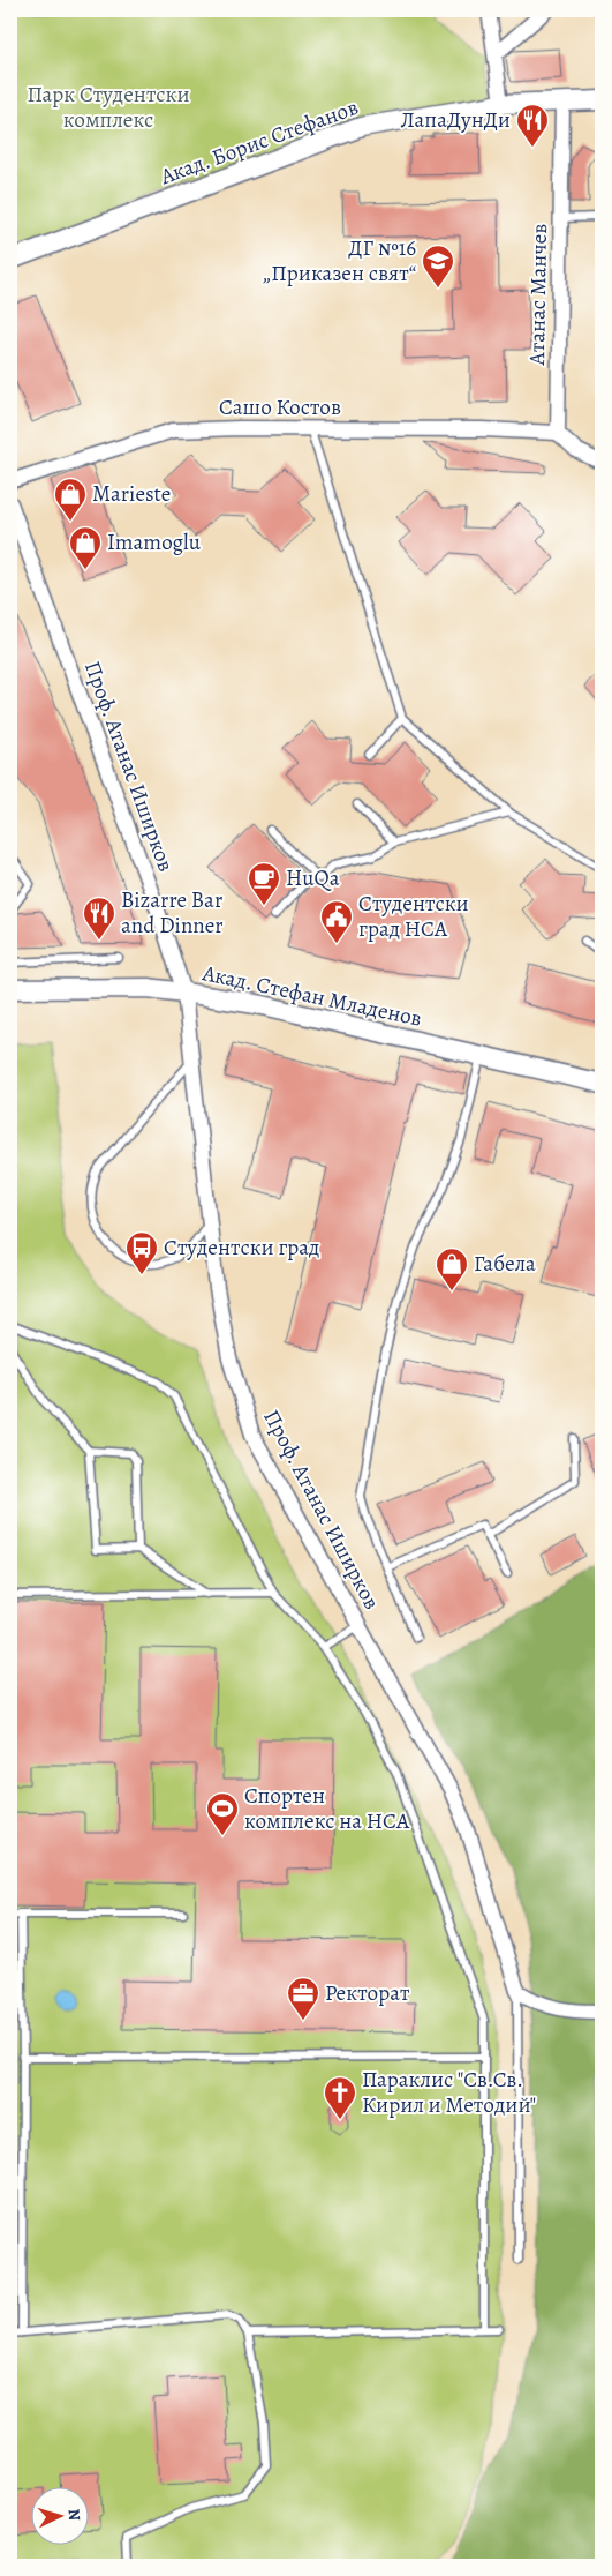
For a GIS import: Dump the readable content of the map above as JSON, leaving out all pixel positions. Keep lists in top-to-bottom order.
{
  "streets": {
    "street": [
      "Акад. Борис Стефанов",
      "Атанас Манчев",
      "Сашо Костов",
      "Проф. Атанас Иширков",
      "Акад. Стефан Младенов"
    ]
  },
  "crossings": [
    ["Акад. Борис Стефанов", "Атанас Манчев"],
    ["Атанас Манчев", "Сашо Костов"],
    ["Проф. Атанас Иширков", "Акад. Стефан Младенов"]
  ],
  "parks": ["Парк Студентски комплекс"],
  "places": {
    "restaurant": ["ЛапаДунДи", "Bizarre Bar and Dinner"],
    "school or university": ["ДГ №16 „Приказен свят“"],
    "shop": ["Marieste", "Imamoglu", "Габела"],
    "cafe": ["HuQa"],
    "public building": ["Студентски град НСА"],
    "bus stop": ["Студентски град"],
    "sports": ["Спортен комплекс на НСА"],
    "office": ["Ректорат"],
    "church": ["Параклис \"Св.Св. Кирил и Методий\""]
  },
  "north": "right"
}
